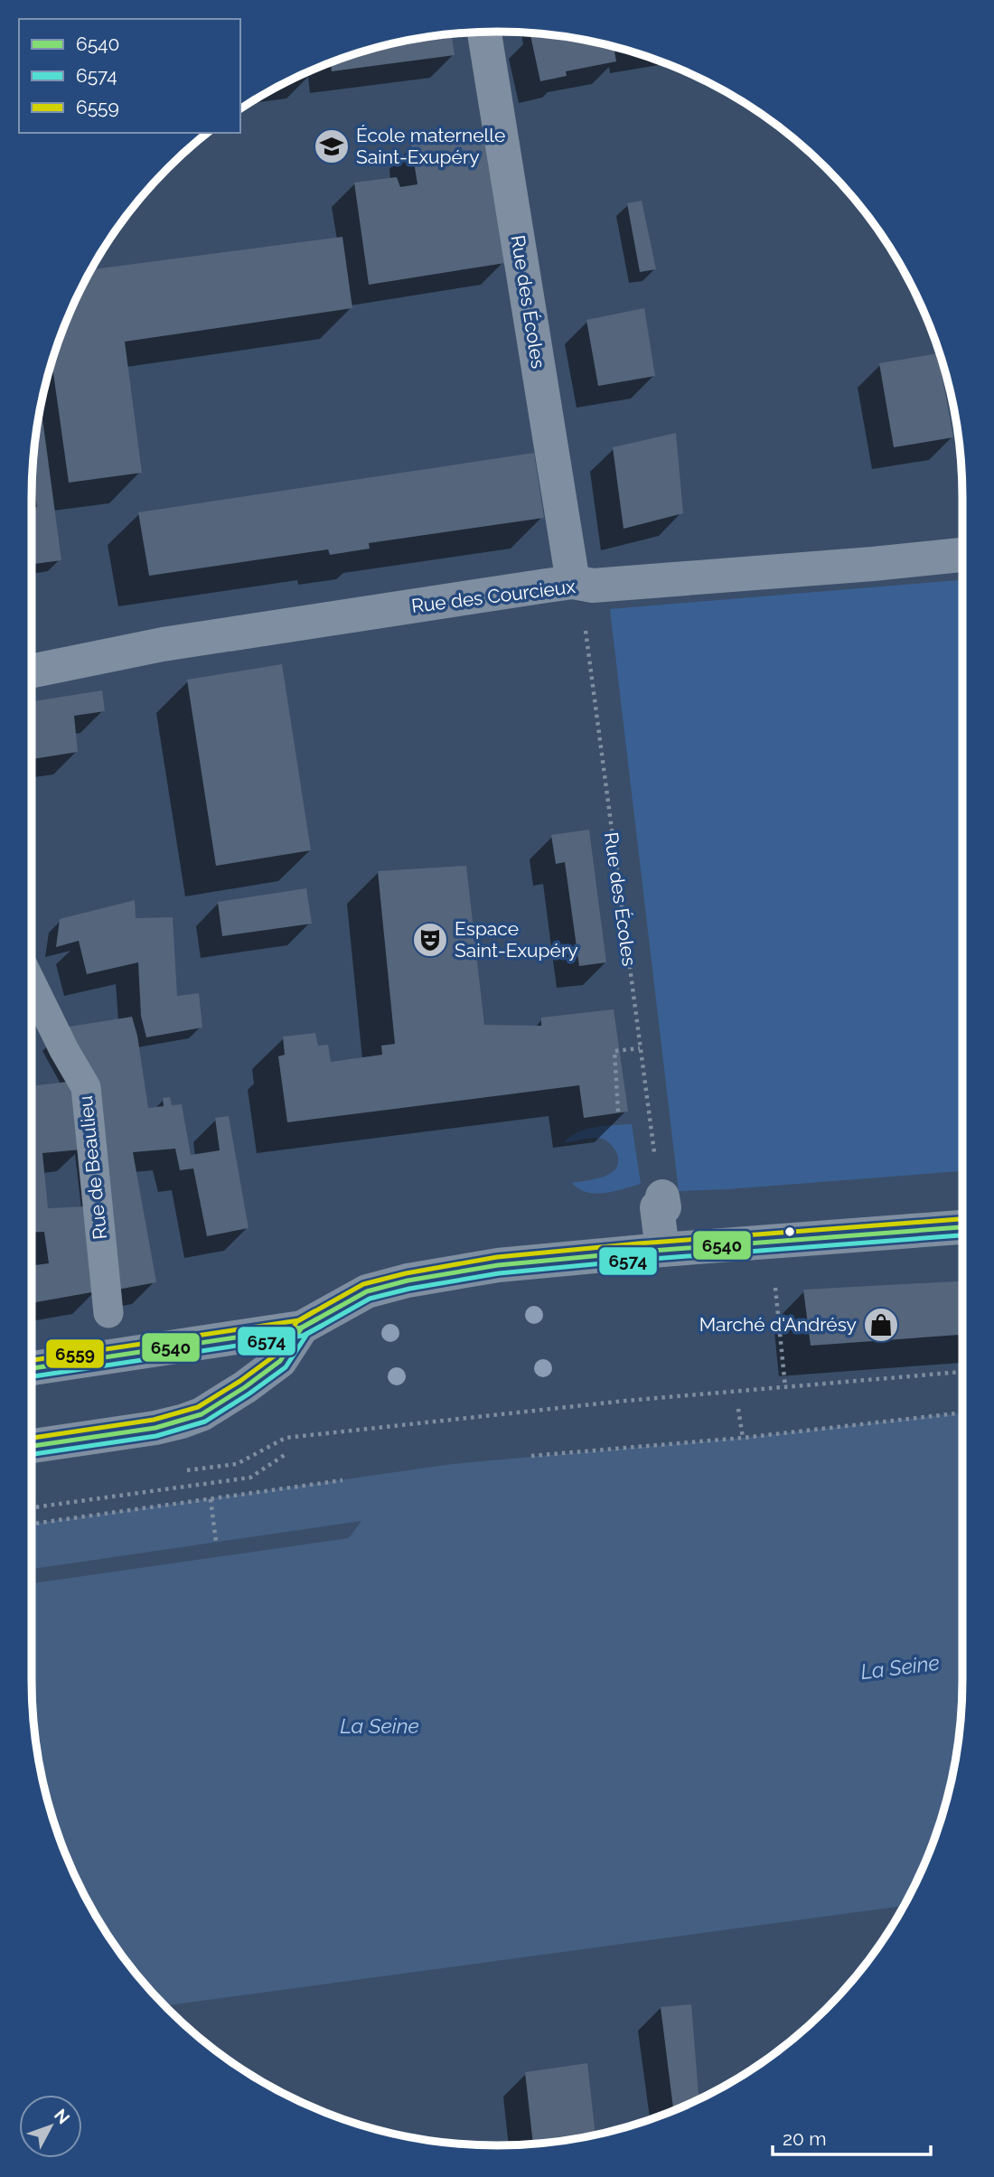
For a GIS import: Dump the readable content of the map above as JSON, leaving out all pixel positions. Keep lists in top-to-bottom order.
{
  "streets": {
    "street": ["Rue des Écoles", "Rue des Courcieux"],
    "lane": ["Rue de Beaulieu"]
  },
  "crossings": [
    ["Rue des Écoles", "Rue des Courcieux"]
  ],
  "water": ["La Seine"],
  "places": {
    "school or university": ["École maternelle Saint-Exupéry"],
    "theatre": ["Espace Saint-Exupéry"],
    "shop": ["Marché d'Andrésy"]
  },
  "lines": ["transit line 6559", "transit line 6540", "transit line 6574"],
  "legend": ["6540", "6574", "6559"],
  "scale_bar": "20 m",
  "north": "top right"
}
